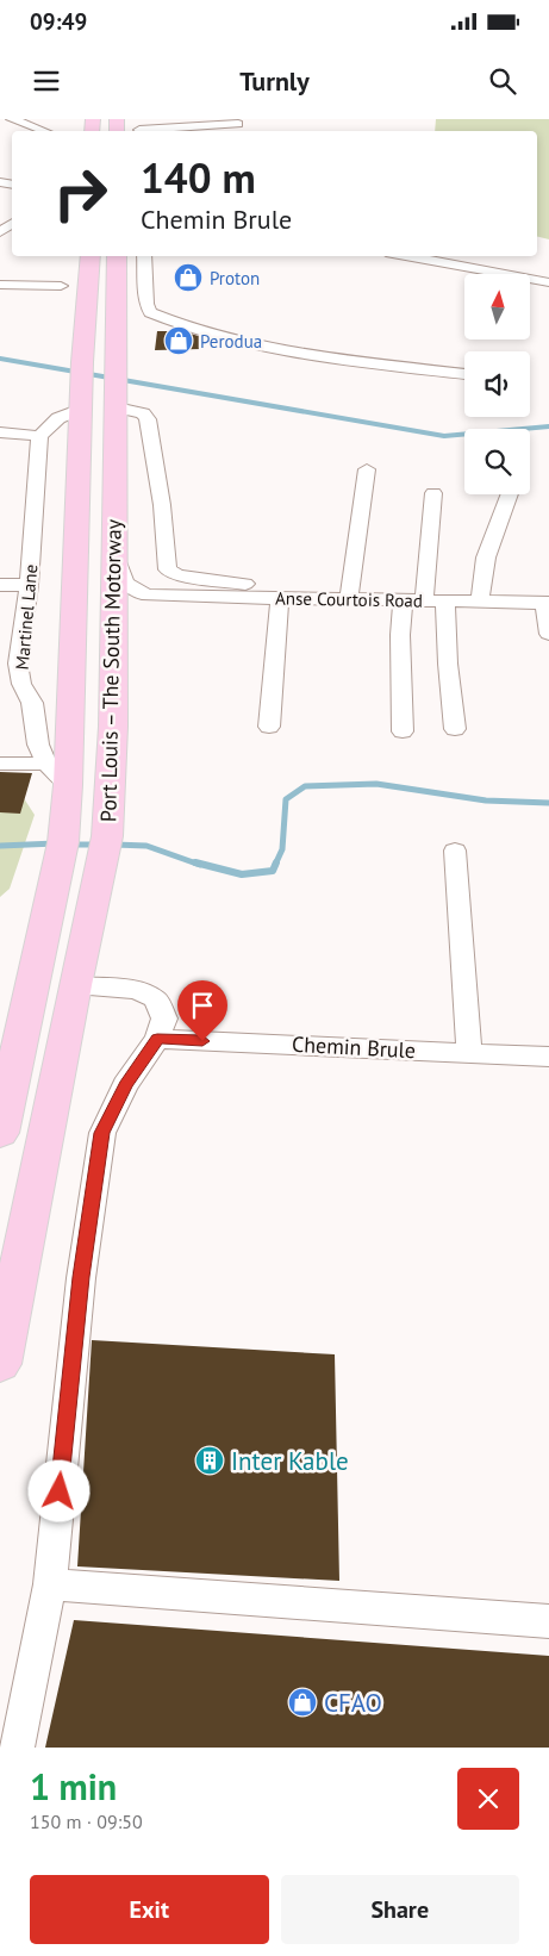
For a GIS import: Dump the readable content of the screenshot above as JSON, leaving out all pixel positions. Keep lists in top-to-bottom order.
{
  "streets": {
    "highway": ["Port Louis – The South Motorway"],
    "street": ["Anse Courtois Road", "Martinel Lane", "Chemin Brule"]
  },
  "crossings": [
    ["Martinel Lane", "Port Louis – The South Motorway"]
  ],
  "places": {
    "shop": ["Proton", "Perodua", "CFAO"],
    "building": ["Inter Kable"]
  },
  "north": "top",
  "page": {
    "status": "09:49",
    "header": "Turnly",
    "turn": ["140 m", "Chemin Brule"],
    "heading": ["1 min", "150 m · 09:50"],
    "buttons": ["Exit", "Share"]
  }
}
